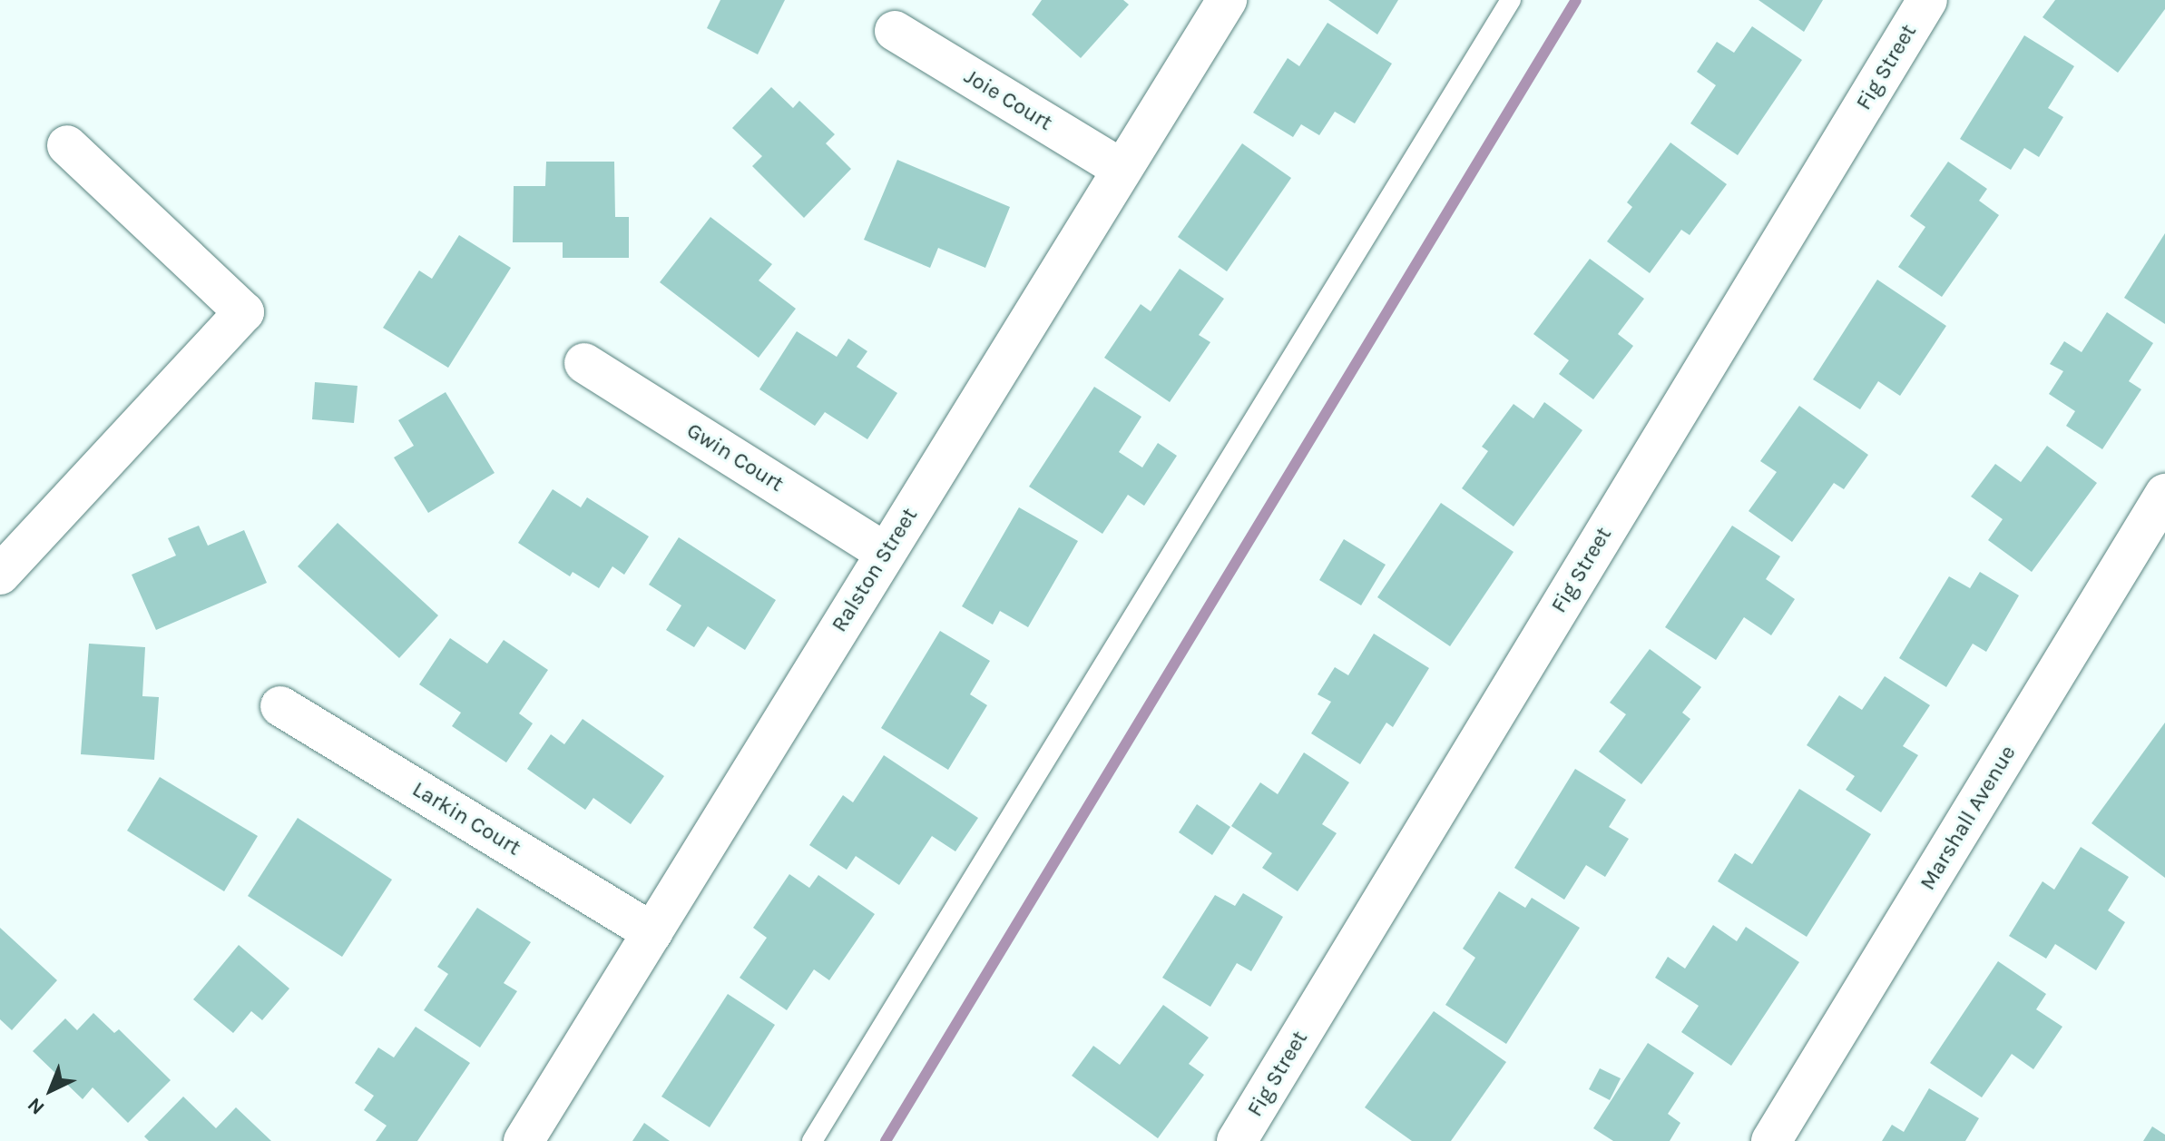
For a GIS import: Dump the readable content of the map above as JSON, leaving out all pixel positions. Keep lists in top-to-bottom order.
{
  "streets": {
    "street": [
      "Fig Street",
      "Joie Court",
      "Gwin Court",
      "Ralston Street",
      "Marshall Avenue",
      "Larkin Court"
    ]
  },
  "crossings": [
    ["Joie Court", "Ralston Street"],
    ["Gwin Court", "Ralston Street"],
    ["Ralston Street", "Larkin Court"]
  ],
  "north": "bottom left"
}
